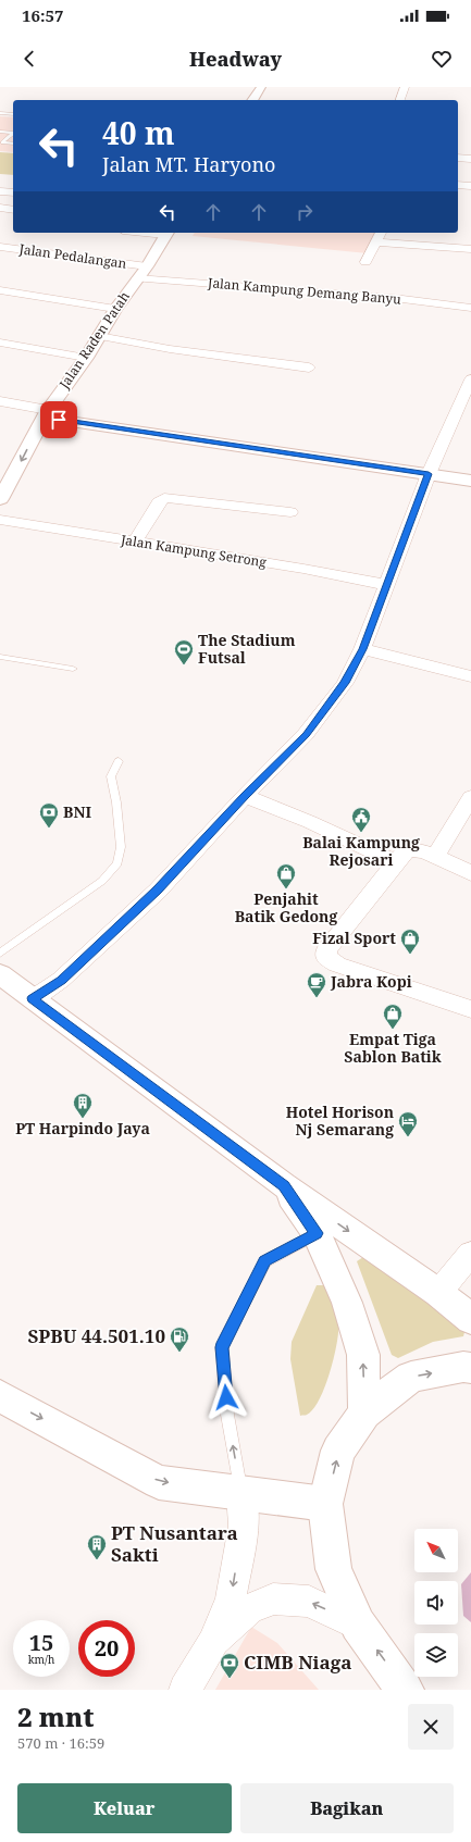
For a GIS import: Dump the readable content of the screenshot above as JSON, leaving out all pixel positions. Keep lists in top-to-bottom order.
{
  "streets": {
    "main road": ["Jalan Raden Patah"],
    "street": ["Jalan Pedalangan", "Jalan Kampung Demang Banyu", "Jalan Kampung Setrong"]
  },
  "crossings": [
    ["Jalan Pedalangan", "Jalan Raden Patah"],
    ["Jalan Kampung Demang Banyu", "Jalan Raden Patah"]
  ],
  "places": {
    "sports": ["The Stadium Futsal"],
    "bank": ["BNI", "CIMB Niaga"],
    "public building": ["Balai Kampung Rejosari"],
    "shop": ["Penjahit Batik Gedong", "Fizal Sport", "Empat Tiga Sablon Batik"],
    "cafe": ["Jabra Kopi"],
    "building": ["PT Harpindo Jaya", "PT Nusantara Sakti"],
    "hotel": ["Hotel Horison Nj Semarang"],
    "fuel station": ["SPBU 44.501.10"]
  },
  "north": "top left",
  "page": {
    "status": "16:57",
    "header": "Headway",
    "turn": ["40 m", "Jalan MT. Haryono"],
    "speed": "15 km/h",
    "limit": "20",
    "heading": ["2 mnt", "570 m · 16:59"],
    "buttons": ["Keluar", "Bagikan"]
  }
}
